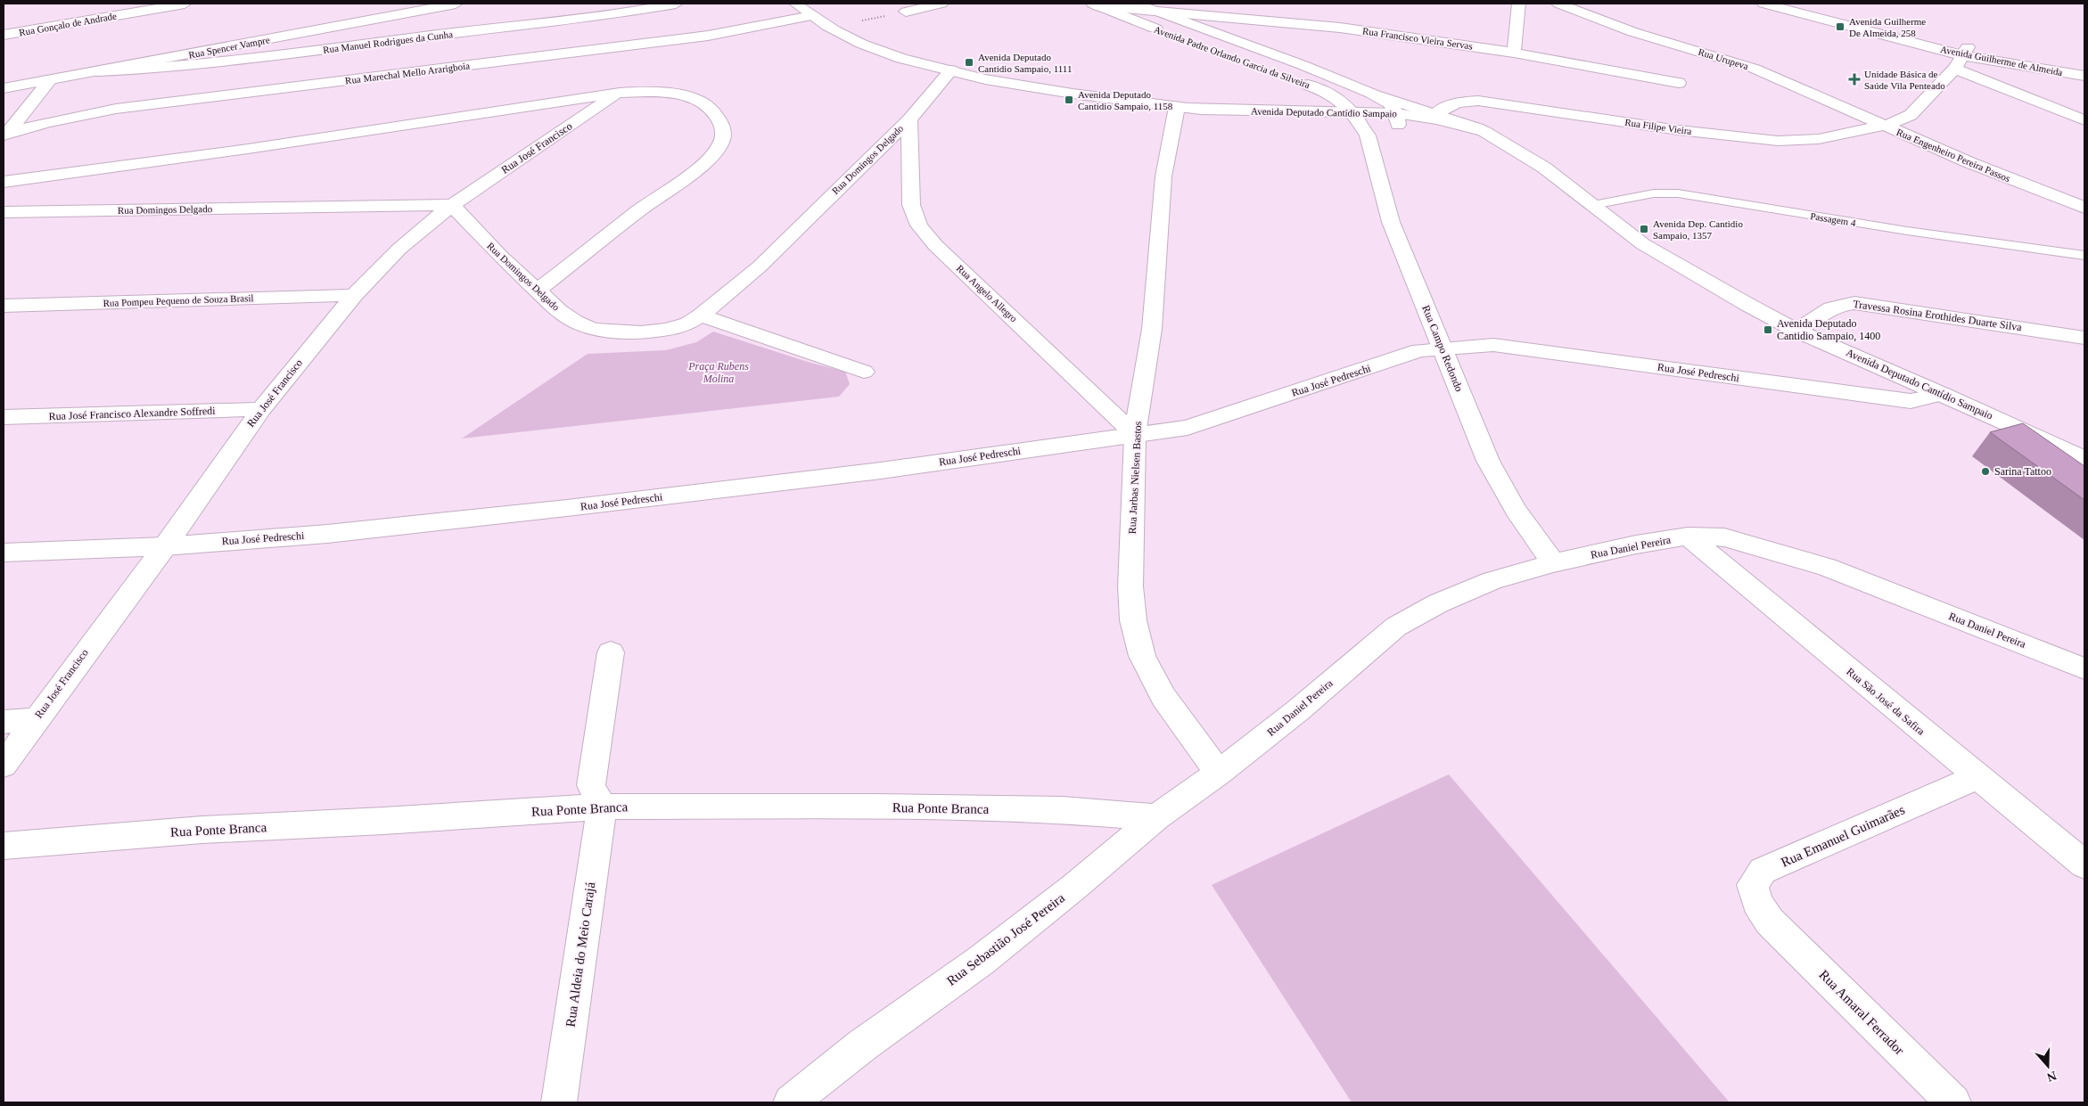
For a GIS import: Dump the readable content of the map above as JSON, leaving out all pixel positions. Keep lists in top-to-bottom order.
{
  "streets": {
    "street": [
      "Rua Gonçalo de Andrade",
      "Rua Francisco Vieira Servas",
      "Rua Manuel Rodrigues da Cunha",
      "Rua Spencer Vampre",
      "Avenida Padre Orlando Garcia da Silveira",
      "Rua Urupeva",
      "Avenida Guilherme de Almeida",
      "Rua Marechal Mello Ararigboia",
      "Avenida Deputado Cantídio Sampaio",
      "Rua Filipe Vieira",
      "Rua José Francisco",
      "Rua Engenheiro Pereira Passos",
      "Rua Domingos Delgado",
      "Rua Angelo Allegro",
      "Rua Pompeu Pequeno de Souza Brasil",
      "Travessa Rosina Erothides Duarte Silva",
      "Rua Campo Redondo",
      "Rua José Pedreschi",
      "Rua José Francisco Alexandre Soffredi",
      "Rua Jarbas Nielsen Bastos",
      "Rua Daniel Pereira",
      "Rua São José da Safira",
      "Rua Ponte Branca",
      "Rua Emanuel Guimarães",
      "Rua Sebastião José Pereira",
      "Rua Aldeia do Meio Carajá",
      "Rua Amaral Ferrador"
    ],
    "lane": ["Passagem 4"]
  },
  "crossings": [
    ["Rua Francisco Vieira Servas", "Avenida Padre Orlando Garcia da Silveira"],
    ["Rua Manuel Rodrigues da Cunha", "Rua Spencer Vampre"],
    ["Avenida Padre Orlando Garcia da Silveira", "Avenida Deputado Cantídio Sampaio"],
    ["Avenida Padre Orlando Garcia da Silveira", "Rua Campo Redondo"],
    ["Rua Urupeva", "Rua Filipe Vieira"],
    ["Rua Urupeva", "Rua Engenheiro Pereira Passos"],
    ["Avenida Guilherme de Almeida", "Rua Engenheiro Pereira Passos"],
    ["Rua Marechal Mello Ararigboia", "Avenida Deputado Cantídio Sampaio"],
    ["Avenida Deputado Cantídio Sampaio", "Rua Domingos Delgado"],
    ["Avenida Deputado Cantídio Sampaio", "Passagem 4"],
    ["Avenida Deputado Cantídio Sampaio", "Travessa Rosina Erothides Duarte Silva"],
    ["Avenida Deputado Cantídio Sampaio", "Rua Campo Redondo"],
    ["Avenida Deputado Cantídio Sampaio", "Rua José Pedreschi"],
    ["Avenida Deputado Cantídio Sampaio", "Rua Jarbas Nielsen Bastos"],
    ["Rua Filipe Vieira", "Rua Engenheiro Pereira Passos"],
    ["Rua José Francisco", "Rua Domingos Delgado"],
    ["Rua José Francisco", "Rua Pompeu Pequeno de Souza Brasil"],
    ["Rua José Francisco", "Rua José Pedreschi"],
    ["Rua José Francisco", "Rua José Francisco Alexandre Soffredi"],
    ["Rua Domingos Delgado", "Rua Angelo Allegro"],
    ["Rua Angelo Allegro", "Rua José Pedreschi"],
    ["Rua Angelo Allegro", "Rua Jarbas Nielsen Bastos"],
    ["Rua Campo Redondo", "Rua José Pedreschi"],
    ["Rua Campo Redondo", "Rua Daniel Pereira"],
    ["Rua José Pedreschi", "Rua Jarbas Nielsen Bastos"],
    ["Rua Jarbas Nielsen Bastos", "Rua Daniel Pereira"],
    ["Rua Jarbas Nielsen Bastos", "Rua Sebastião José Pereira"],
    ["Rua Daniel Pereira", "Rua São José da Safira"],
    ["Rua Daniel Pereira", "Rua Sebastião José Pereira"],
    ["Rua São José da Safira", "Rua Emanuel Guimarães"],
    ["Rua Ponte Branca", "Rua Sebastião José Pereira"],
    ["Rua Ponte Branca", "Rua Aldeia do Meio Carajá"],
    ["Rua Emanuel Guimarães", "Rua Amaral Ferrador"]
  ],
  "parks": ["Praça Rubens Molina"],
  "places": {
    "transit": [
      "Avenida Guilherme De Almeida, 258",
      "Avenida Deputado Cantidio Sampaio, 1111",
      "Avenida Deputado Cantidio Sampaio, 1158",
      "Avenida Dep. Cantidio Sampaio, 1357",
      "Avenida Deputado Cantidio Sampaio, 1400"
    ],
    "health": ["Unidade Básica de Saúde Vila Penteado"],
    "other": ["Sarina Tattoo"]
  },
  "north": "bottom"
}
